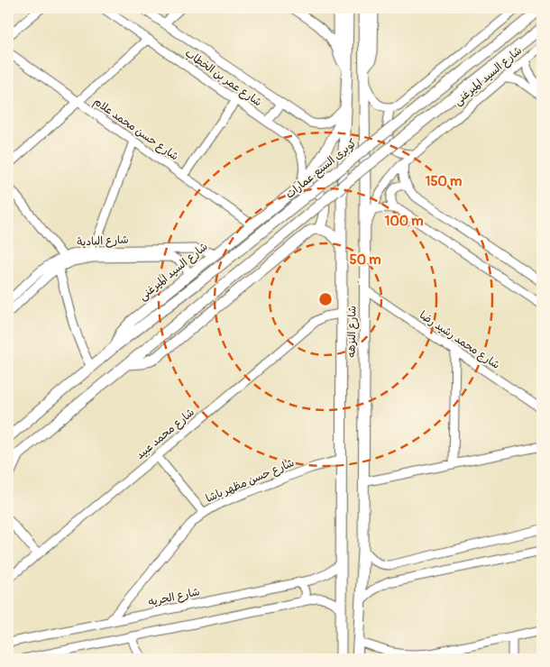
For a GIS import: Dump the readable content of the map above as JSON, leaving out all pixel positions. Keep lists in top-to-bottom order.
{
  "streets": {
    "main road": ["شارع السيد الميرغنى", "كوبرى السبع عمارات", "شارع النزهه"],
    "street": [
      "شارع عمر بن الخطاب",
      "شارع حسن محمد علام",
      "شارع البادية",
      "شارع محمد رشيد رضا",
      "شارع محمد عبيد",
      "شارع حسن مظهر باشا",
      "شارع الحريه"
    ]
  },
  "crossings": [
    ["شارع السيد الميرغنى", "شارع عمر بن الخطاب"],
    ["شارع السيد الميرغنى", "شارع حسن محمد علام"],
    ["شارع السيد الميرغنى", "كوبرى السبع عمارات"],
    ["شارع السيد الميرغنى", "شارع البادية"],
    ["شارع السيد الميرغنى", "شارع النزهه"],
    ["شارع عمر بن الخطاب", "شارع النزهه"],
    ["شارع النزهه", "شارع محمد رشيد رضا"],
    ["شارع النزهه", "شارع محمد عبيد"],
    ["شارع النزهه", "شارع حسن مظهر باشا"],
    ["شارع النزهه", "شارع الحريه"],
    ["شارع حسن مظهر باشا", "شارع الحريه"]
  ],
  "rings": ["150 m", "100 m", "50 m"]
}
